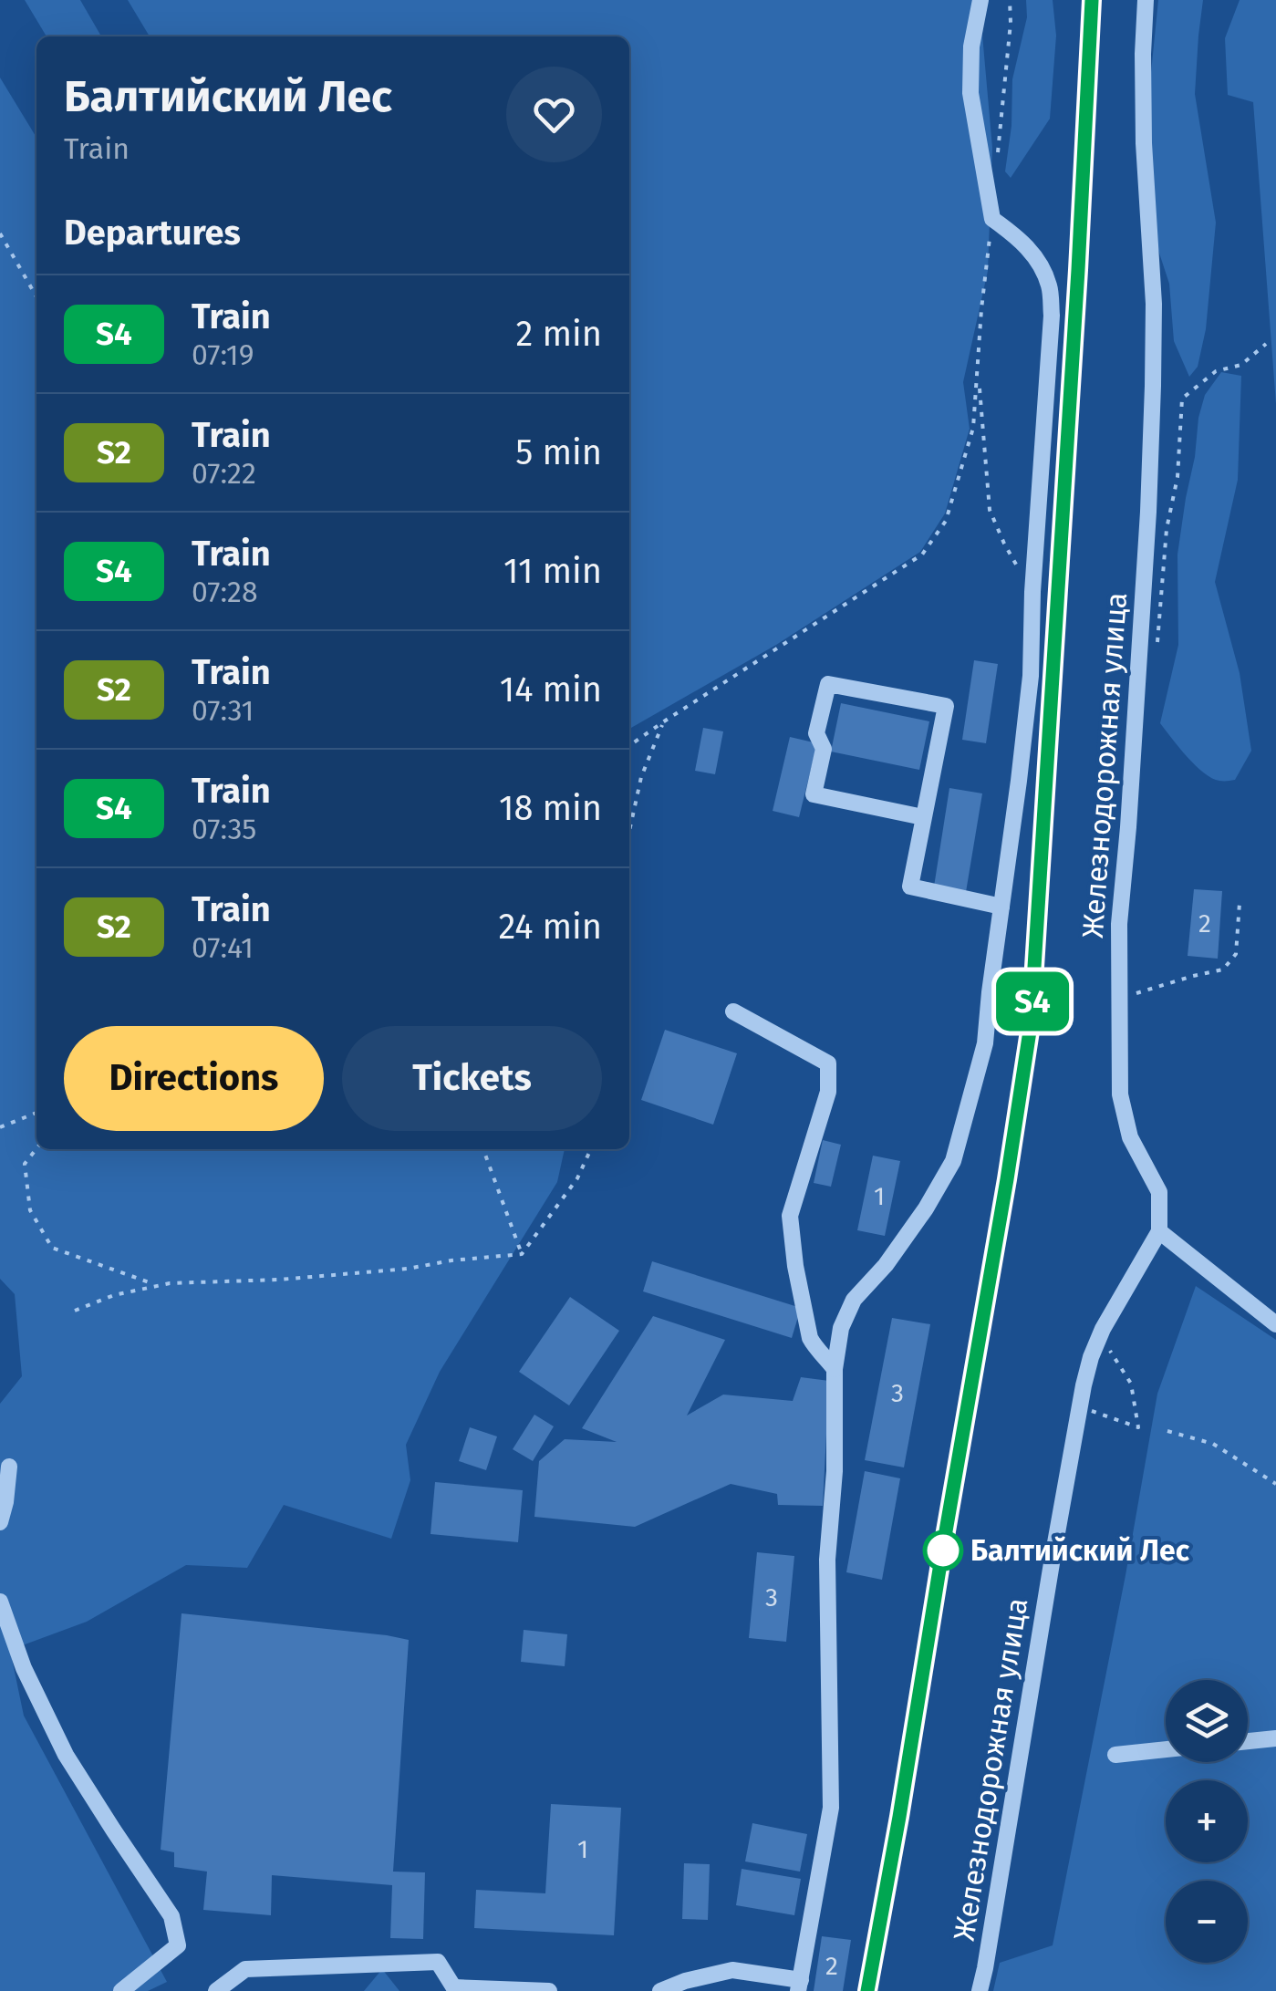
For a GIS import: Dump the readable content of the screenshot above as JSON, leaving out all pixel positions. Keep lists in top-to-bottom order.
{
  "streets": {
    "street": ["Железнодорожная улица"]
  },
  "places": ["Балтийский Лес"],
  "house_numbers": [
    "2",
    "1",
    "3",
    "3",
    "1",
    "2"
  ],
  "page": {
    "on_map": "S4",
    "heading": [
      ["Балтийский Лес", "Train"],
      "Departures"
    ],
    "list": [
      {
        "mark": "S4",
        "name": "Train",
        "note": "07:19",
        "value": "2 min"
      },
      {
        "mark": "S2",
        "name": "Train",
        "note": "07:22",
        "value": "5 min"
      },
      {
        "mark": "S4",
        "name": "Train",
        "note": "07:28",
        "value": "11 min"
      },
      {
        "mark": "S2",
        "name": "Train",
        "note": "07:31",
        "value": "14 min"
      },
      {
        "mark": "S4",
        "name": "Train",
        "note": "07:35",
        "value": "18 min"
      },
      {
        "mark": "S2",
        "name": "Train",
        "note": "07:41",
        "value": "24 min"
      }
    ],
    "buttons": ["Directions", "Tickets"],
    "map_buttons": ["+", "−"]
  }
}
